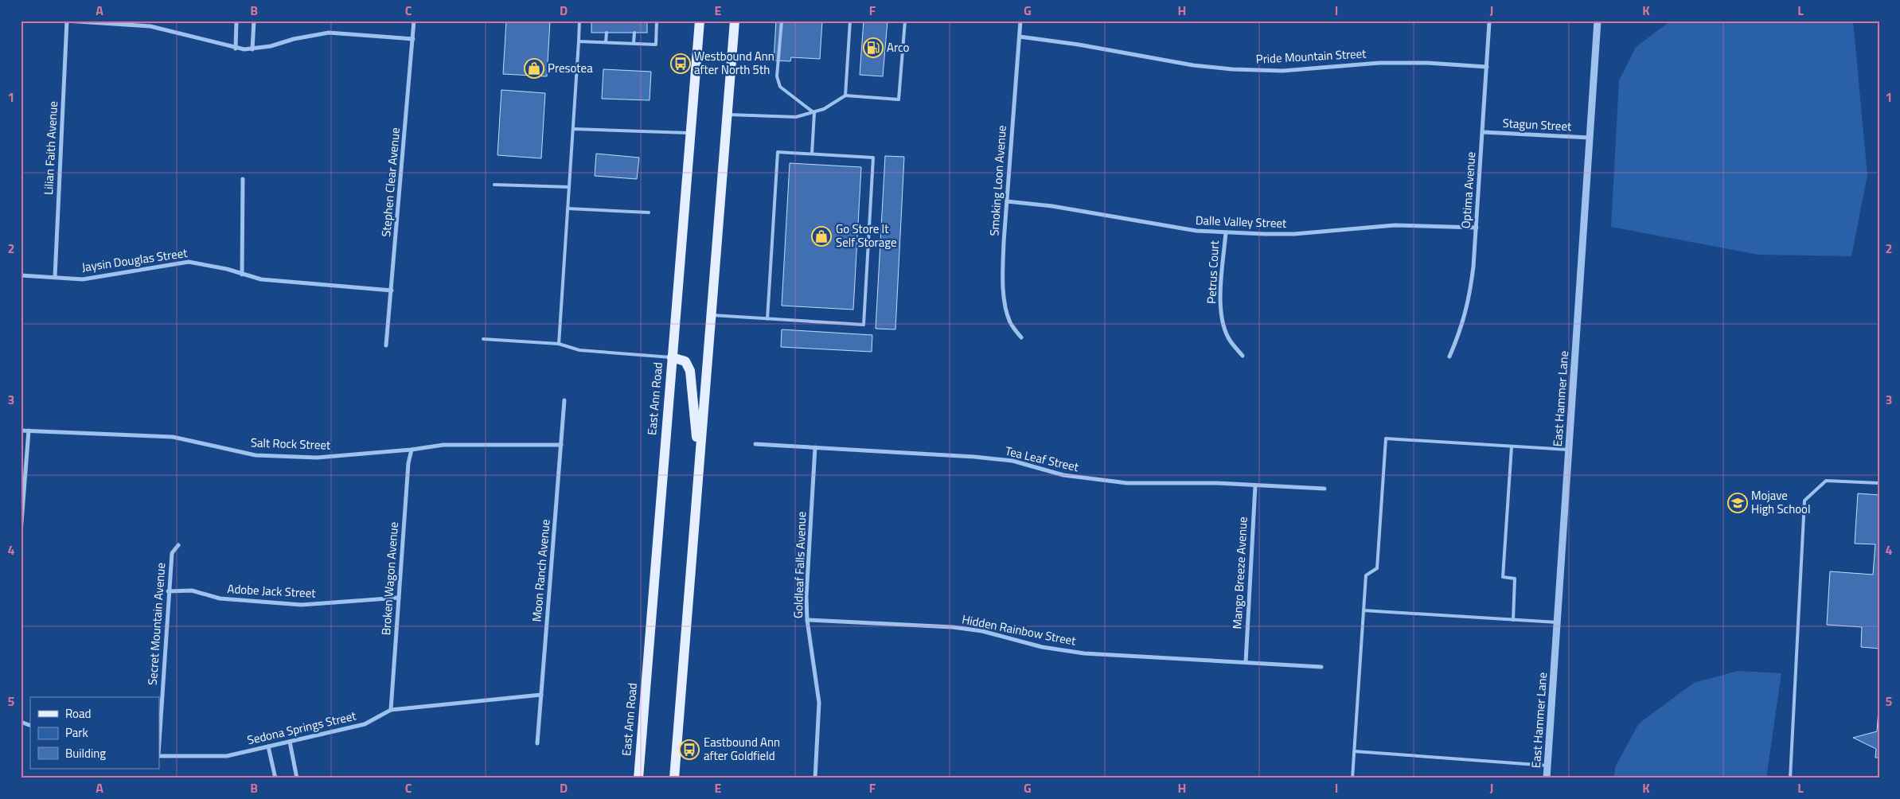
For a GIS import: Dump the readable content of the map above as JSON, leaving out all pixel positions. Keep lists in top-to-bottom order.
{
  "streets": {
    "main road": ["East Ann Road"],
    "street": [
      "Pride Mountain Street",
      "Stagun Street",
      "Lilian Faith Avenue",
      "Smoking Loon Avenue",
      "Stephen Clear Avenue",
      "Optima Avenue",
      "Dalle Valley Street",
      "Jaysin Douglas Street",
      "Petrus Court",
      "East Hammer Lane",
      "Salt Rock Street",
      "Tea Leaf Street",
      "Goldleaf Falls Avenue",
      "Moon Ranch Avenue",
      "Mango Breeze Avenue",
      "Broken Wagon Avenue",
      "Adobe Jack Street",
      "Secret Mountain Avenue",
      "Hidden Rainbow Street",
      "Sedona Springs Street"
    ]
  },
  "crossings": [
    ["Pride Mountain Street", "Smoking Loon Avenue"],
    ["Pride Mountain Street", "Optima Avenue"],
    ["Stagun Street", "Optima Avenue"],
    ["Stagun Street", "East Hammer Lane"],
    ["Lilian Faith Avenue", "Jaysin Douglas Street"],
    ["Smoking Loon Avenue", "Dalle Valley Street"],
    ["Stephen Clear Avenue", "Jaysin Douglas Street"],
    ["Optima Avenue", "Dalle Valley Street"],
    ["Dalle Valley Street", "Petrus Court"],
    ["Salt Rock Street", "Moon Ranch Avenue"],
    ["Salt Rock Street", "Broken Wagon Avenue"],
    ["Tea Leaf Street", "Goldleaf Falls Avenue"],
    ["Tea Leaf Street", "Mango Breeze Avenue"],
    ["Goldleaf Falls Avenue", "Hidden Rainbow Street"],
    ["Moon Ranch Avenue", "Sedona Springs Street"],
    ["Mango Breeze Avenue", "Hidden Rainbow Street"],
    ["Broken Wagon Avenue", "Adobe Jack Street"],
    ["Broken Wagon Avenue", "Sedona Springs Street"],
    ["Adobe Jack Street", "Secret Mountain Avenue"]
  ],
  "places": {
    "fuel station": ["Arco"],
    "bus stop": ["Westbound Ann after North 5th", "Eastbound Ann after Goldfield"],
    "shop": ["Presotea", "Go Store It Self Storage"],
    "school or university": ["Mojave High School"]
  },
  "legend": ["Road", "Park", "Building"],
  "grid": {
    "columns": [
      "A",
      "B",
      "C",
      "D",
      "E",
      "F",
      "G",
      "H",
      "I",
      "J",
      "K",
      "L"
    ],
    "rows": [
      "1",
      "2",
      "3",
      "4",
      "5"
    ]
  }
}
